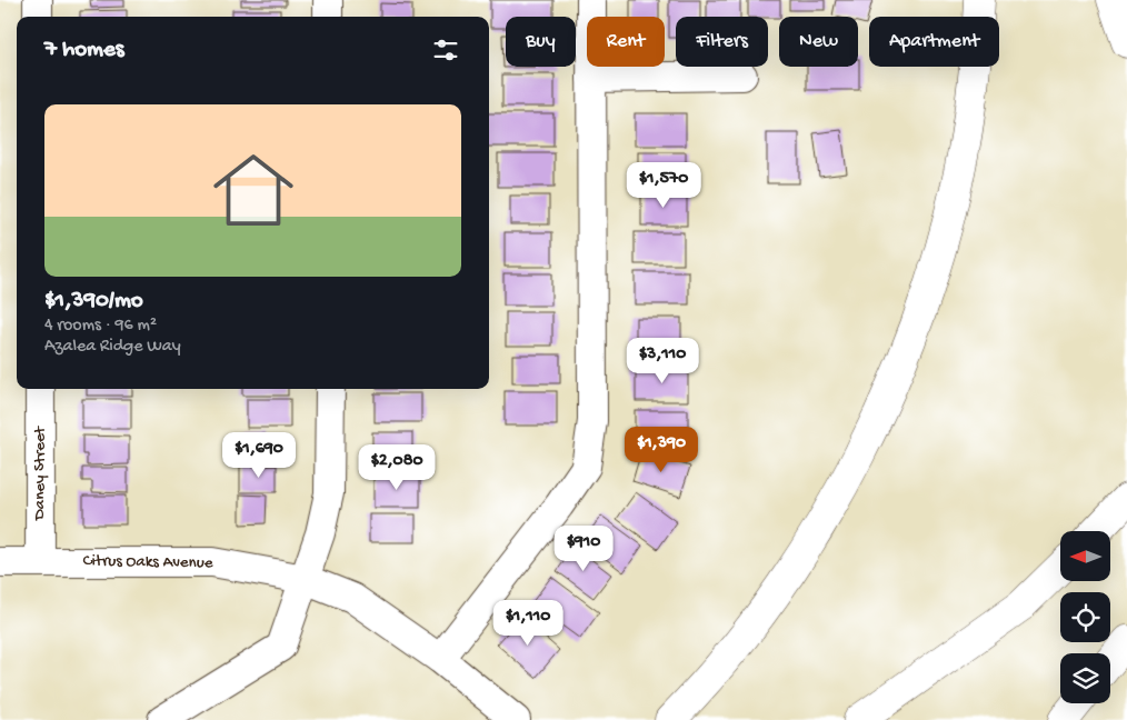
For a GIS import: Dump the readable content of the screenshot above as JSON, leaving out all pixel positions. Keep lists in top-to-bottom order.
{
  "streets": {
    "street": ["Daney Street", "Citrus Oaks Avenue"]
  },
  "crossings": [
    ["Daney Street", "Citrus Oaks Avenue"]
  ],
  "north": "left",
  "page": {
    "chip": [
      "Buy",
      "Rent",
      "Filters",
      "New",
      "Apartment"
    ],
    "heading": "7 homes",
    "list": [
      {
        "name": "$1,390/mo",
        "note": "4 rooms · 96 m² · Azalea Ridge Way"
      }
    ],
    "price": [
      "$1,570",
      "$3,110",
      "$1,390",
      "$1,690",
      "$2,080",
      "$910",
      "$1,110"
    ]
  }
}
